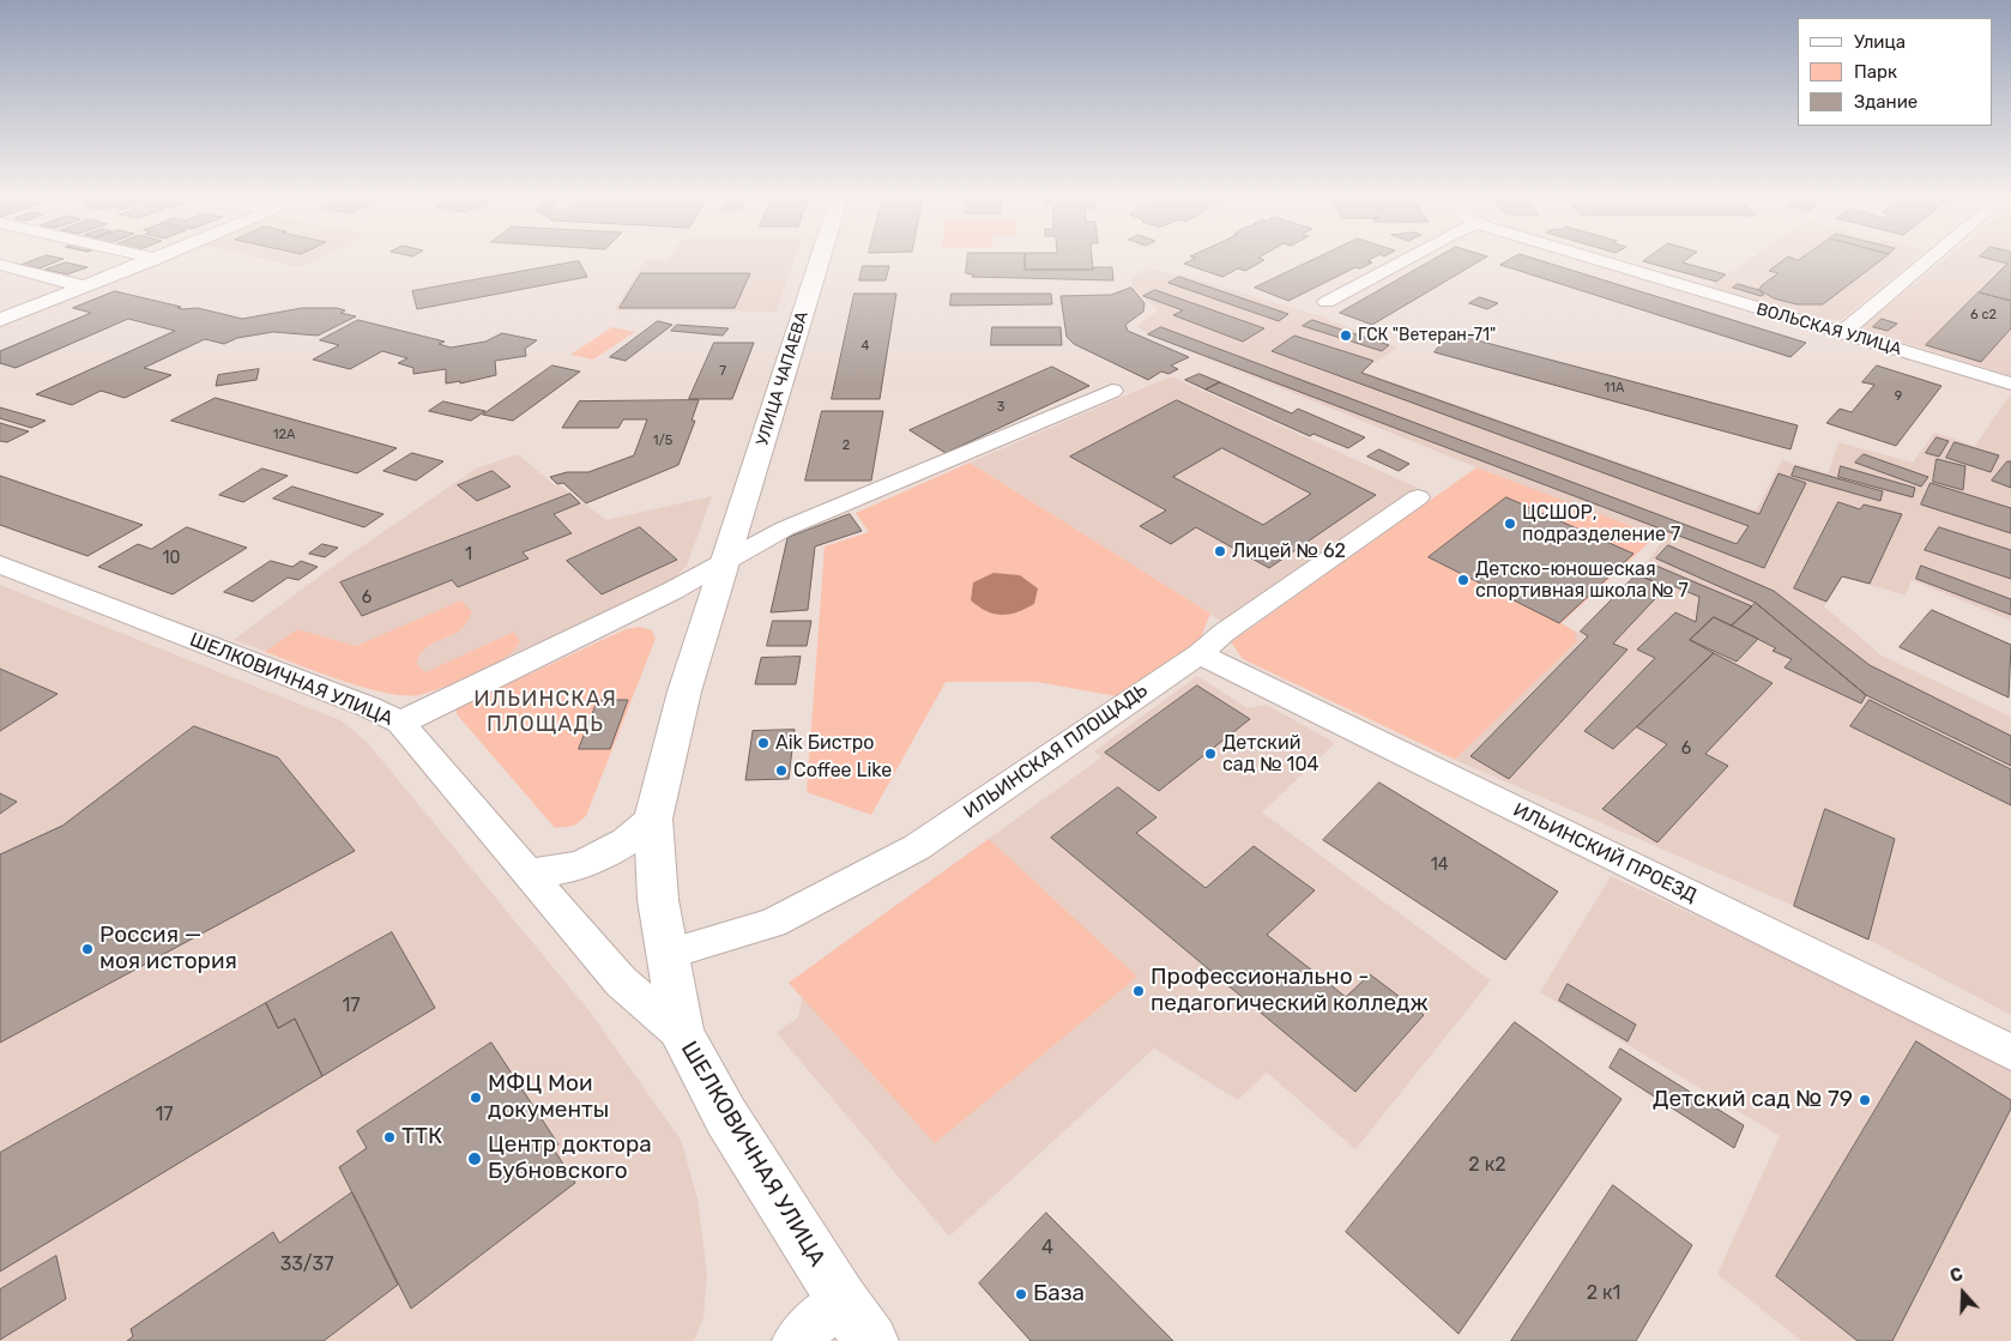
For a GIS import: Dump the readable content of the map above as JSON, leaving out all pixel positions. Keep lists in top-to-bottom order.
{
  "streets": {
    "street": [
      "ВОЛЬСКАЯ УЛИЦА",
      "УЛИЦА ЧАПАЕВА",
      "ШЕЛКОВИЧНАЯ УЛИЦА",
      "ИЛЬИНСКАЯ ПЛОЩАДЬ",
      "ИЛЬИНСКИЙ ПРОЕЗД"
    ]
  },
  "crossings": [
    ["ИЛЬИНСКАЯ ПЛОЩАДЬ", "ИЛЬИНСКИЙ ПРОЕЗД"]
  ],
  "districts": ["ИЛЬИНСКАЯ ПЛОЩАДЬ"],
  "places": [
    "ГСК \"Ветеран-71\"",
    "ЦСШОР, подразделение 7",
    "Лицей № 62",
    "Детско-юношеская спортивная школа № 7",
    "Aik Бистро",
    "Детский сад № 104",
    "Coffee Like",
    "Россия — моя история",
    "Профессионально - педагогический колледж",
    "МФЦ Мои документы",
    "Детский сад № 79",
    "ТТК",
    "Центр доктора Бубновского",
    "База"
  ],
  "house_numbers": [
    "6 с2",
    "4",
    "7",
    "11А",
    "9",
    "3",
    "12А",
    "1/5",
    "2",
    "1",
    "10",
    "6",
    "6",
    "14",
    "17",
    "17",
    "2 к2",
    "4",
    "33/37",
    "2 к1"
  ],
  "legend": ["Улица", "Парк", "Здание"],
  "north": "top"
}
